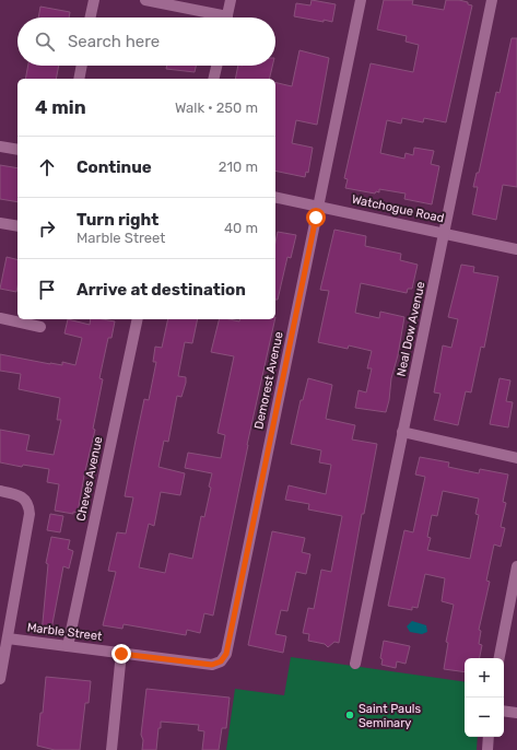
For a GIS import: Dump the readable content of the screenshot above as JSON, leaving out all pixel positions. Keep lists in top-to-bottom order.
{
  "streets": {
    "street": [
      "Watchogue Road",
      "Neal Dow Avenue",
      "Demorest Avenue",
      "Cheves Avenue",
      "Marble Street"
    ]
  },
  "crossings": [
    ["Watchogue Road", "Neal Dow Avenue"],
    ["Watchogue Road", "Demorest Avenue"],
    ["Demorest Avenue", "Marble Street"],
    ["Cheves Avenue", "Marble Street"]
  ],
  "places": ["Saint Pauls Seminary"],
  "page": {
    "search": "Search here",
    "heading": ["4 min", "Walk · 250 m"],
    "list": [
      ["Continue", "210 m"],
      ["Turn right", "Marble Street", "40 m"],
      "Arrive at destination"
    ],
    "map_buttons": ["+", "−"]
  }
}
